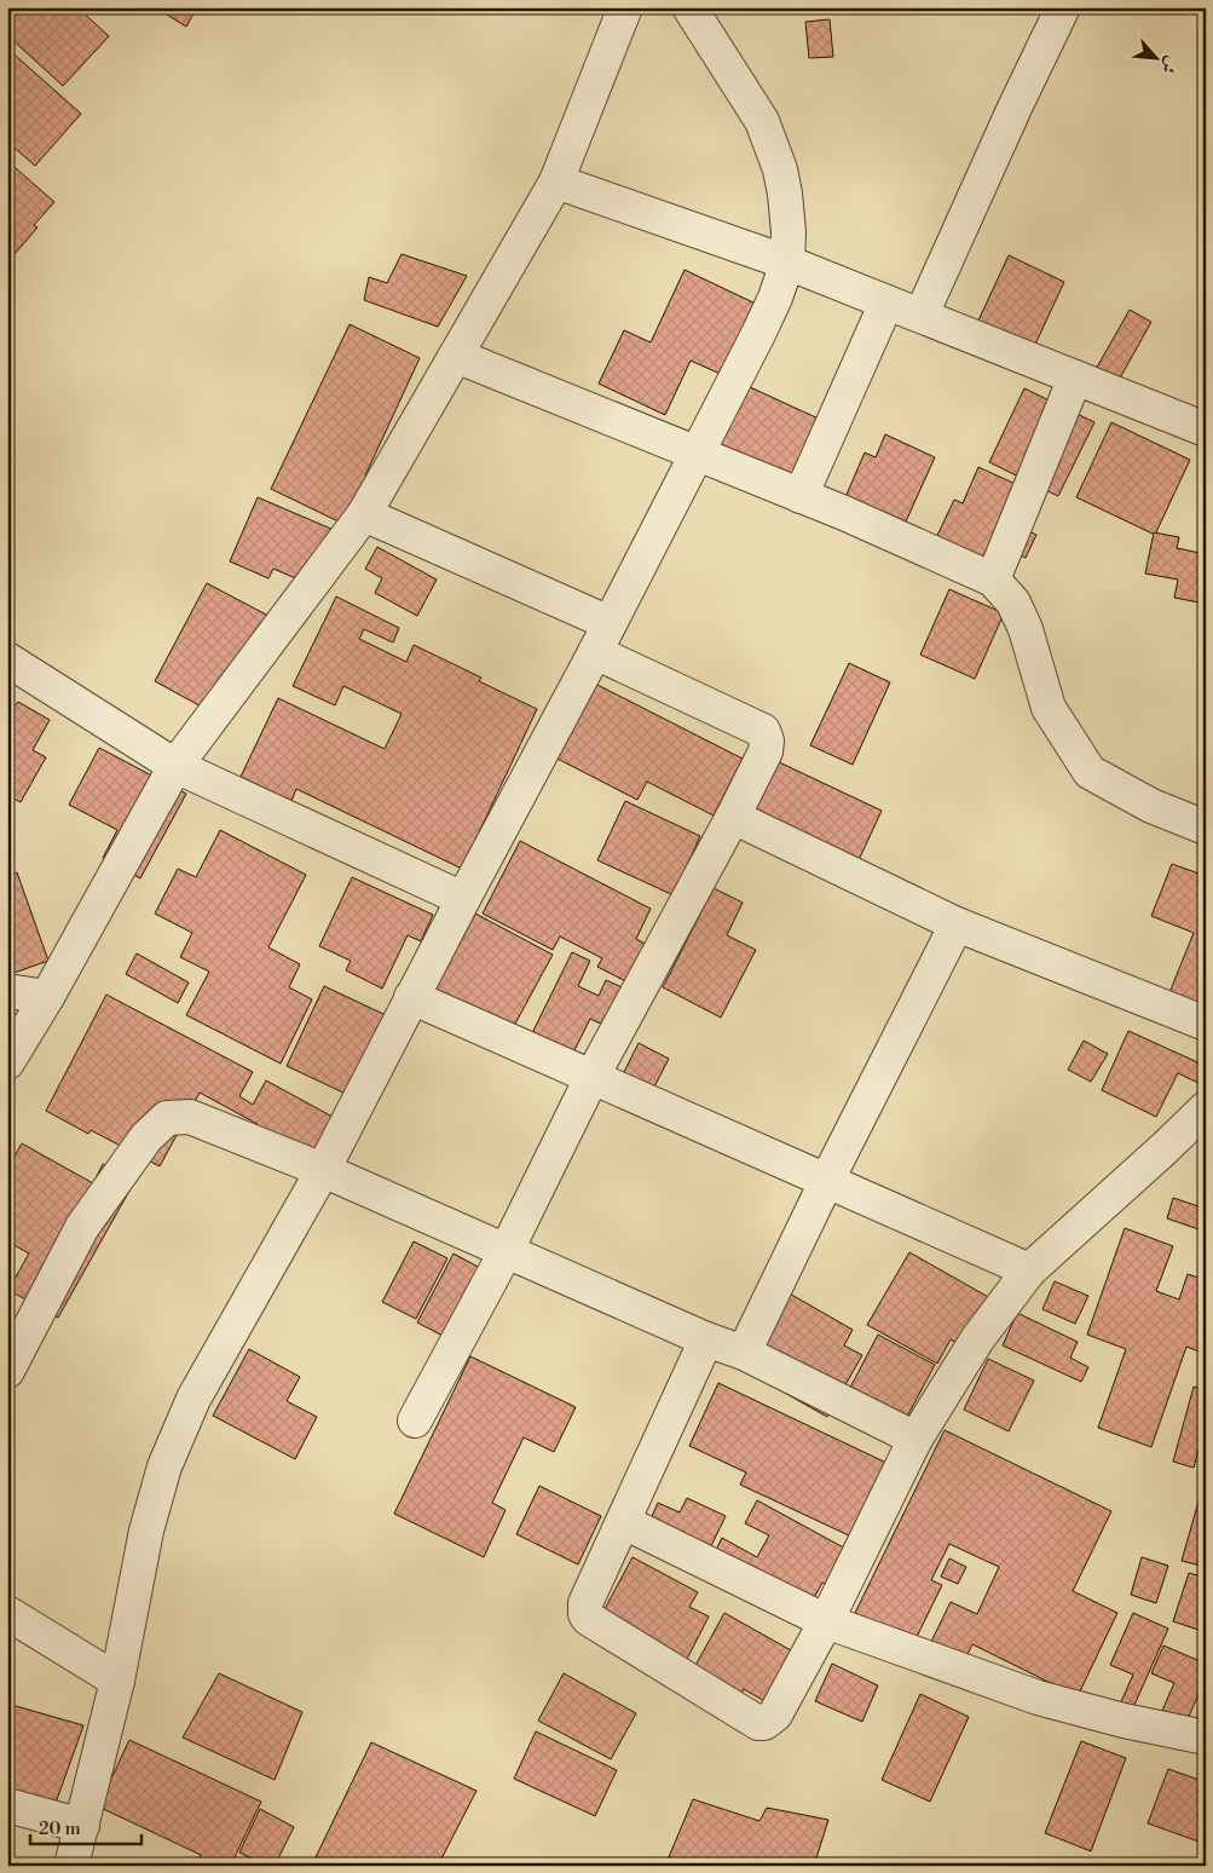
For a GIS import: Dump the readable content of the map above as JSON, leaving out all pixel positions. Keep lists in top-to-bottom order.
{
  "scale_bar": "20 m",
  "north": "bottom right"
}
